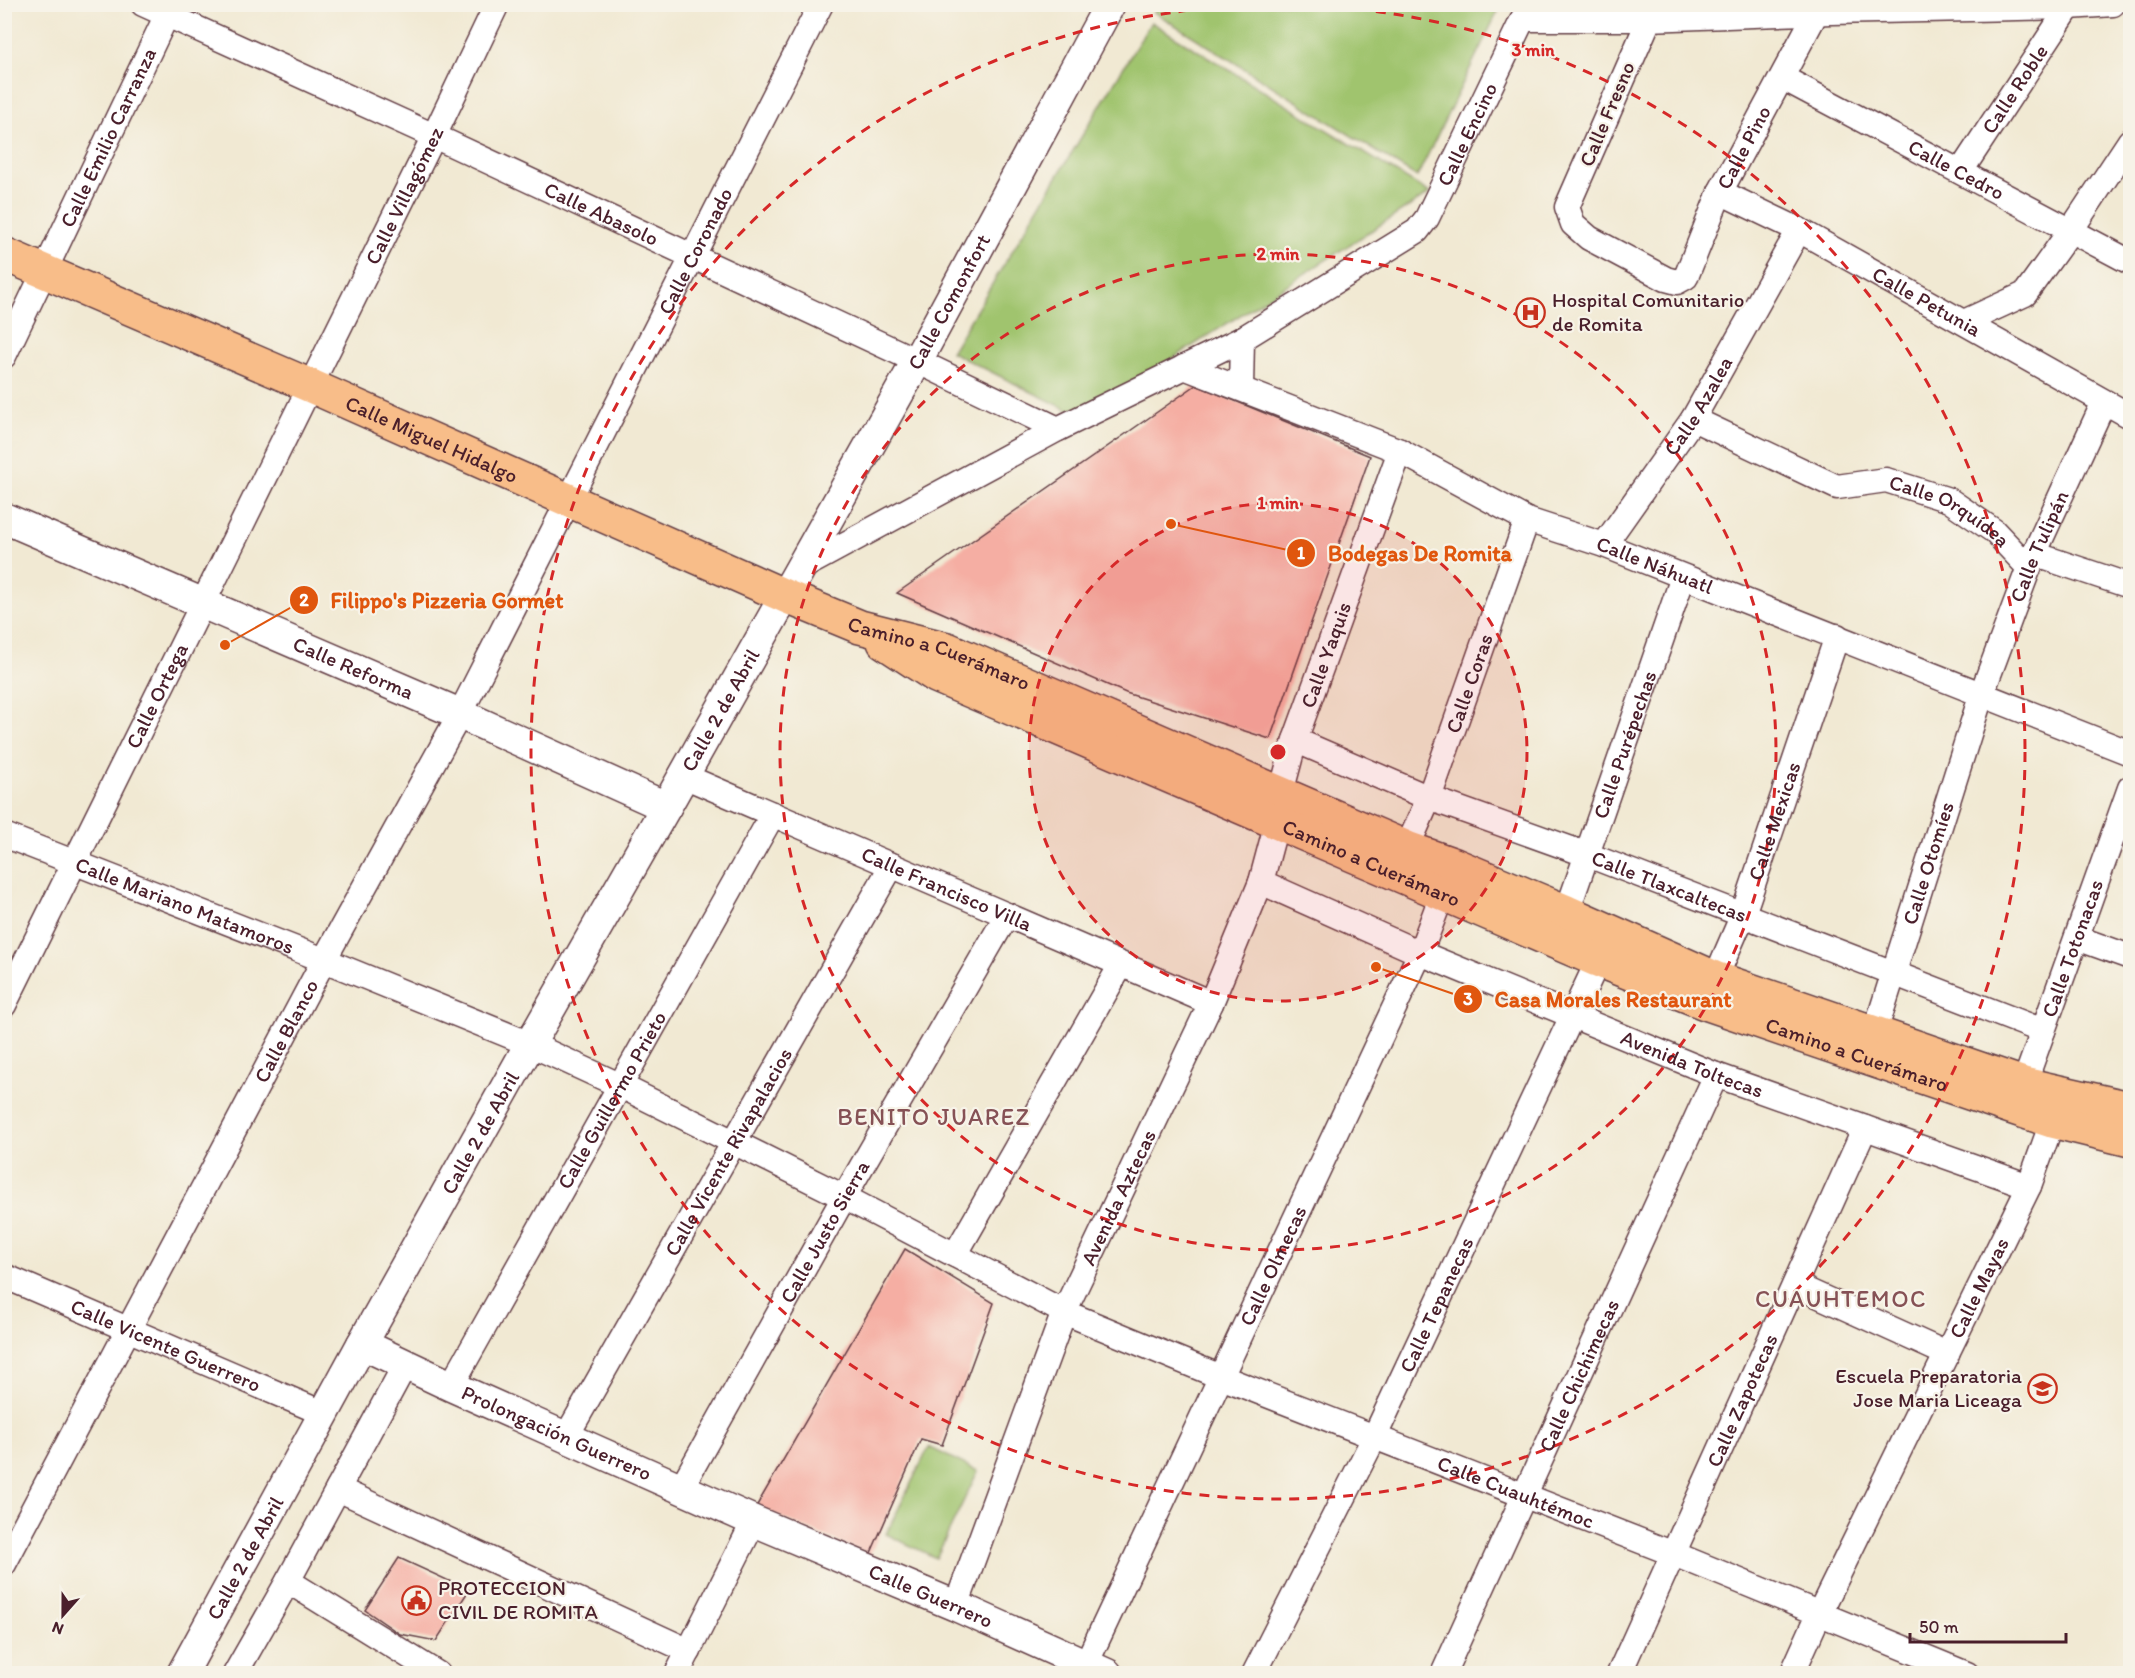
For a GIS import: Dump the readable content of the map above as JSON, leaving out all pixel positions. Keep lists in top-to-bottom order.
{
  "streets": {
    "main road": ["Calle Miguel Hidalgo", "Camino a Cuerámaro"],
    "street": [
      "Calle Roble",
      "Calle Fresno",
      "Calle Encino",
      "Calle Emilio Carranza",
      "Calle Pino",
      "Calle Cedro",
      "Calle Villagómez",
      "Calle Abasolo",
      "Calle Coronado",
      "Calle Comonfort",
      "Calle Petunia",
      "Calle Azalea",
      "Calle Orquídea",
      "Calle Tulipán",
      "Calle Náhuatl",
      "Calle Yaquis",
      "Calle Reforma",
      "Calle Coras",
      "Calle Ortega",
      "Calle 2 de Abril",
      "Calle Purépechas",
      "Calle Mexicas",
      "Calle Otomíes",
      "Calle Tlaxcaltecas",
      "Calle Francisco Villa",
      "Calle Mariano Matamoros",
      "Calle Totonacas",
      "Calle Blanco",
      "Avenida Toltecas",
      "Calle Guillermo Prieto",
      "Calle Vicente Rivapalacios",
      "Avenida Aztecas",
      "Calle Justo Sierra",
      "Calle Olmecas",
      "Calle Mayas",
      "Calle Tepanecas",
      "Calle Vicente Guerrero",
      "Calle Chichimecas",
      "Calle Zapotecas",
      "Prolongación Guerrero",
      "Calle Cuauhtémoc",
      "Calle Guerrero"
    ]
  },
  "crossings": [
    ["Calle Roble", "Calle Cedro"],
    ["Calle Fresno", "Calle Pino"],
    ["Calle Emilio Carranza", "Calle Abasolo"],
    ["Calle Emilio Carranza", "Calle Miguel Hidalgo"],
    ["Calle Pino", "Calle Cedro"],
    ["Calle Pino", "Calle Petunia"],
    ["Calle Villagómez", "Calle Abasolo"],
    ["Calle Villagómez", "Calle Miguel Hidalgo"],
    ["Calle Villagómez", "Calle Ortega"],
    ["Calle Abasolo", "Calle Coronado"],
    ["Calle Abasolo", "Calle Comonfort"],
    ["Calle Coronado", "Calle Miguel Hidalgo"],
    ["Calle Coronado", "Calle Blanco"],
    ["Calle Comonfort", "Calle Miguel Hidalgo"],
    ["Calle Comonfort", "Calle 2 de Abril"],
    ["Calle Petunia", "Calle Azalea"],
    ["Calle Petunia", "Calle Tulipán"],
    ["Calle Azalea", "Calle Orquídea"],
    ["Calle Azalea", "Calle Náhuatl"],
    ["Calle Miguel Hidalgo", "Camino a Cuerámaro"],
    ["Calle Miguel Hidalgo", "Calle Ortega"],
    ["Calle Miguel Hidalgo", "Calle 2 de Abril"],
    ["Calle Miguel Hidalgo", "Calle Blanco"],
    ["Calle Orquídea", "Calle Tulipán"],
    ["Calle Tulipán", "Calle Náhuatl"],
    ["Calle Tulipán", "Calle Otomíes"],
    ["Calle Náhuatl", "Calle Yaquis"],
    ["Calle Náhuatl", "Calle Coras"],
    ["Calle Náhuatl", "Calle Purépechas"],
    ["Calle Náhuatl", "Calle Mexicas"],
    ["Calle Náhuatl", "Calle Otomíes"],
    ["Calle Yaquis", "Camino a Cuerámaro"],
    ["Calle Yaquis", "Calle Tlaxcaltecas"],
    ["Calle Yaquis", "Avenida Aztecas"],
    ["Camino a Cuerámaro", "Calle Coras"],
    ["Camino a Cuerámaro", "Calle Purépechas"],
    ["Camino a Cuerámaro", "Calle Mexicas"],
    ["Camino a Cuerámaro", "Calle Otomíes"],
    ["Camino a Cuerámaro", "Calle Totonacas"],
    ["Camino a Cuerámaro", "Avenida Aztecas"],
    ["Camino a Cuerámaro", "Calle Olmecas"],
    ["Camino a Cuerámaro", "Calle Mayas"],
    ["Camino a Cuerámaro", "Calle Tepanecas"],
    ["Calle Reforma", "Calle Ortega"],
    ["Calle Reforma", "Calle 2 de Abril"],
    ["Calle Reforma", "Calle Blanco"],
    ["Calle Coras", "Calle Tlaxcaltecas"],
    ["Calle Ortega", "Calle Mariano Matamoros"],
    ["Calle 2 de Abril", "Calle Francisco Villa"],
    ["Calle 2 de Abril", "Calle Mariano Matamoros"],
    ["Calle 2 de Abril", "Calle Vicente Guerrero"],
    ["Calle 2 de Abril", "Prolongación Guerrero"],
    ["Calle Purépechas", "Calle Tlaxcaltecas"],
    ["Calle Mexicas", "Calle Tlaxcaltecas"],
    ["Calle Otomíes", "Calle Tlaxcaltecas"],
    ["Calle Tlaxcaltecas", "Calle Totonacas"],
    ["Calle Francisco Villa", "Calle Guillermo Prieto"],
    ["Calle Francisco Villa", "Calle Vicente Rivapalacios"],
    ["Calle Francisco Villa", "Avenida Aztecas"],
    ["Calle Francisco Villa", "Calle Justo Sierra"],
    ["Calle Mariano Matamoros", "Calle Blanco"],
    ["Calle Mariano Matamoros", "Calle Guillermo Prieto"],
    ["Calle Mariano Matamoros", "Calle Vicente Rivapalacios"],
    ["Calle Mariano Matamoros", "Calle Justo Sierra"],
    ["Calle Mariano Matamoros", "Calle Cuauhtémoc"],
    ["Calle Blanco", "Calle Vicente Guerrero"],
    ["Avenida Toltecas", "Avenida Aztecas"],
    ["Avenida Toltecas", "Calle Olmecas"],
    ["Avenida Toltecas", "Calle Mayas"],
    ["Avenida Toltecas", "Calle Tepanecas"],
    ["Avenida Toltecas", "Calle Chichimecas"],
    ["Avenida Toltecas", "Calle Zapotecas"],
    ["Calle Guillermo Prieto", "Prolongación Guerrero"],
    ["Calle Vicente Rivapalacios", "Prolongación Guerrero"],
    ["Avenida Aztecas", "Calle Cuauhtémoc"],
    ["Avenida Aztecas", "Calle Guerrero"],
    ["Calle Justo Sierra", "Prolongación Guerrero"],
    ["Calle Justo Sierra", "Calle Cuauhtémoc"],
    ["Calle Olmecas", "Calle Cuauhtémoc"],
    ["Calle Olmecas", "Calle Guerrero"],
    ["Calle Mayas", "Calle Cuauhtémoc"],
    ["Calle Tepanecas", "Calle Cuauhtémoc"],
    ["Calle Chichimecas", "Calle Cuauhtémoc"],
    ["Calle Zapotecas", "Calle Cuauhtémoc"],
    ["Prolongación Guerrero", "Calle Guerrero"]
  ],
  "districts": ["BENITO JUAREZ", "CUAUHTEMOC"],
  "places": {
    "hospital": ["Hospital Comunitario de Romita"],
    "other": ["Bodegas De Romita", "Filippo's Pizzeria Gormet", "Casa Morales Restaurant"],
    "school or university": ["Escuela Preparatoria Jose Maria Liceaga"],
    "public building": ["PROTECCION CIVIL DE ROMITA"]
  },
  "scale_bar": "50 m",
  "north": "bottom",
  "rings": ["3 min", "2 min", "1 min"]
}
